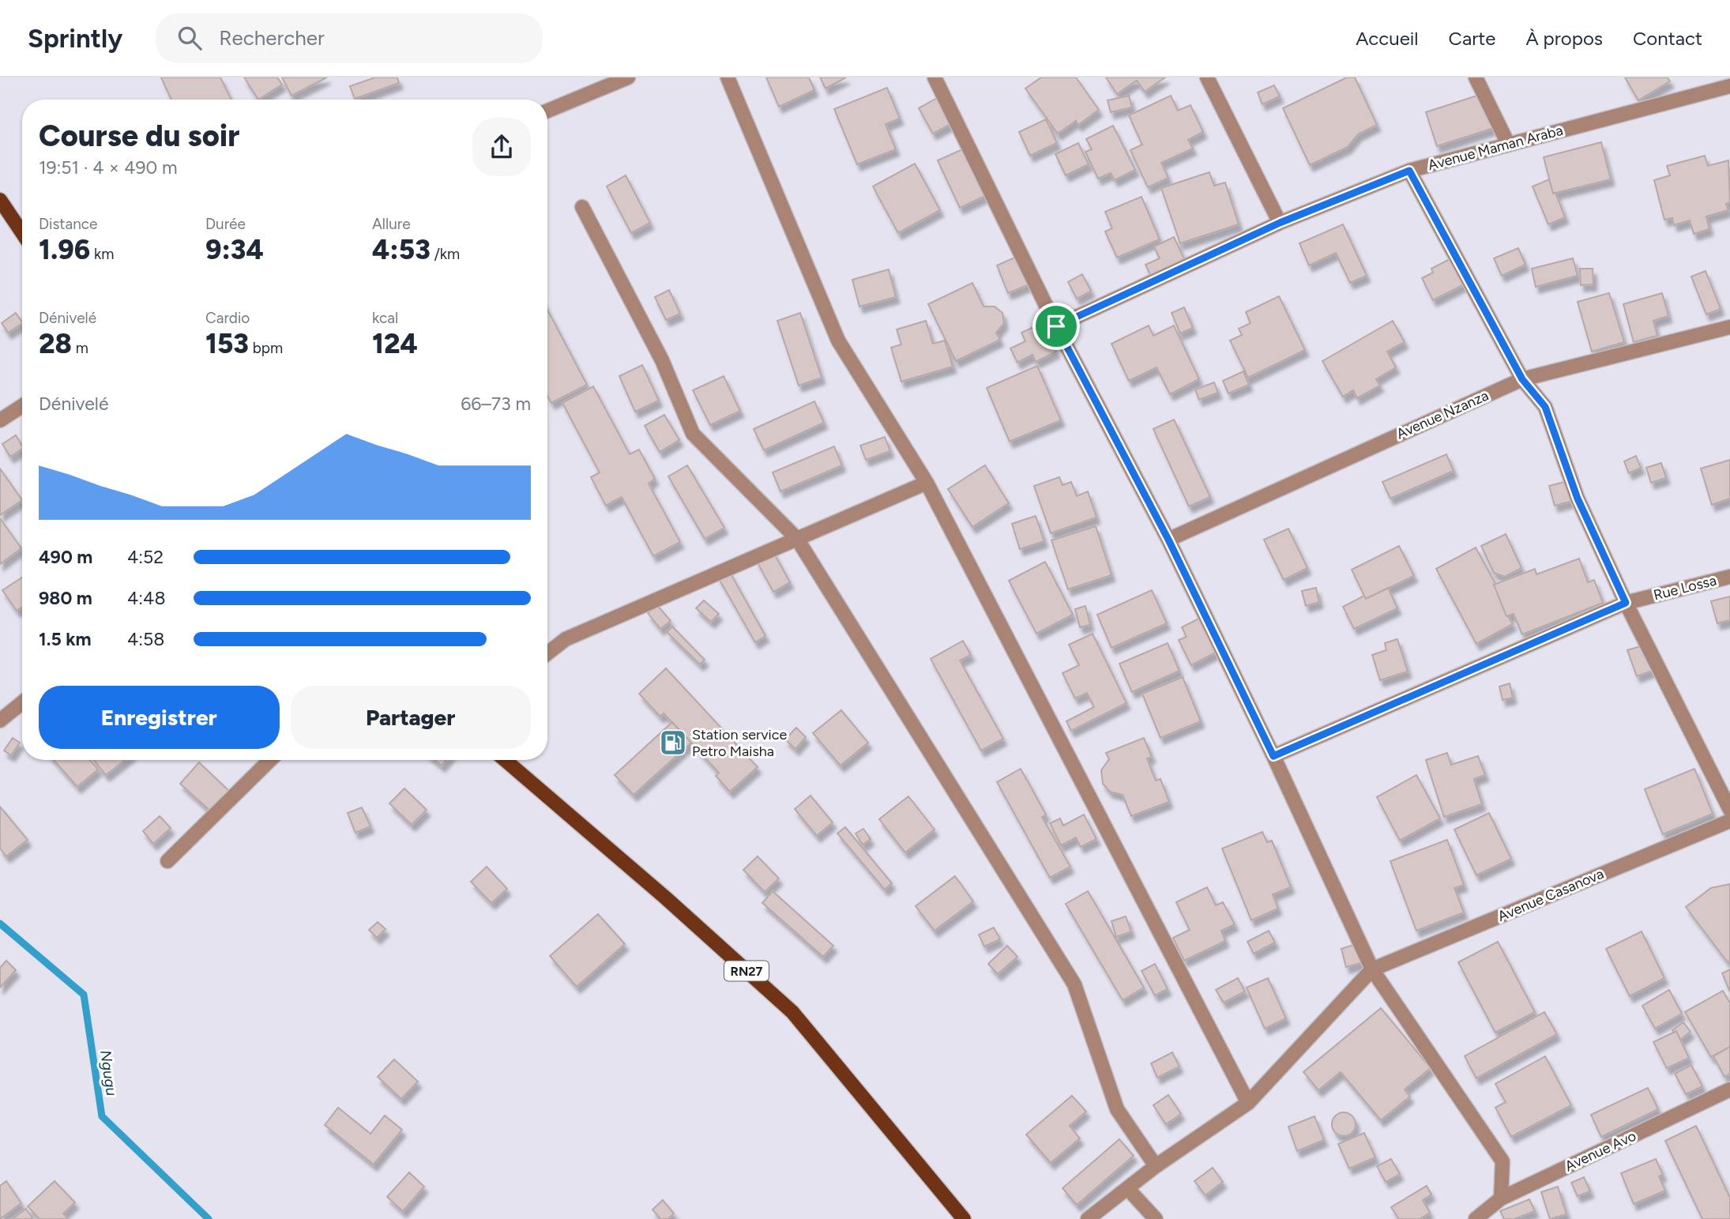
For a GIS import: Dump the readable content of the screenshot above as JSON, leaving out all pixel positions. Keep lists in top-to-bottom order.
{
  "streets": {
    "main road": ["RN27"],
    "street": [
      "Avenue Maman Araba",
      "Avenue Nzanza",
      "Rue Lossa",
      "Avenue Casanova",
      "Avenue Avo"
    ]
  },
  "water": ["Ngugu"],
  "places": {
    "fuel station": ["Station service Petro Maisha"]
  },
  "page": {
    "header": "Sprintly",
    "search": "Rechercher",
    "nav": [
      "Accueil",
      "Carte",
      "À propos",
      "Contact"
    ],
    "heading": ["Course du soir", "19:51 · 4 × 490 m"],
    "stats": [
      ["Distance", "1.96 km"],
      ["Durée", "9:34"],
      ["Allure", "4:53 /km"],
      ["Dénivelé", "28 m"],
      ["Cardio", "153 bpm"],
      ["kcal", "124"]
    ],
    "chart": ["Dénivelé", "66–73 m"],
    "list": [
      {
        "name": "490 m",
        "note": "4:52"
      },
      {
        "name": "980 m",
        "note": "4:48"
      },
      {
        "name": "1.5 km",
        "note": "4:58"
      }
    ],
    "buttons": ["Enregistrer", "Partager"]
  }
}
